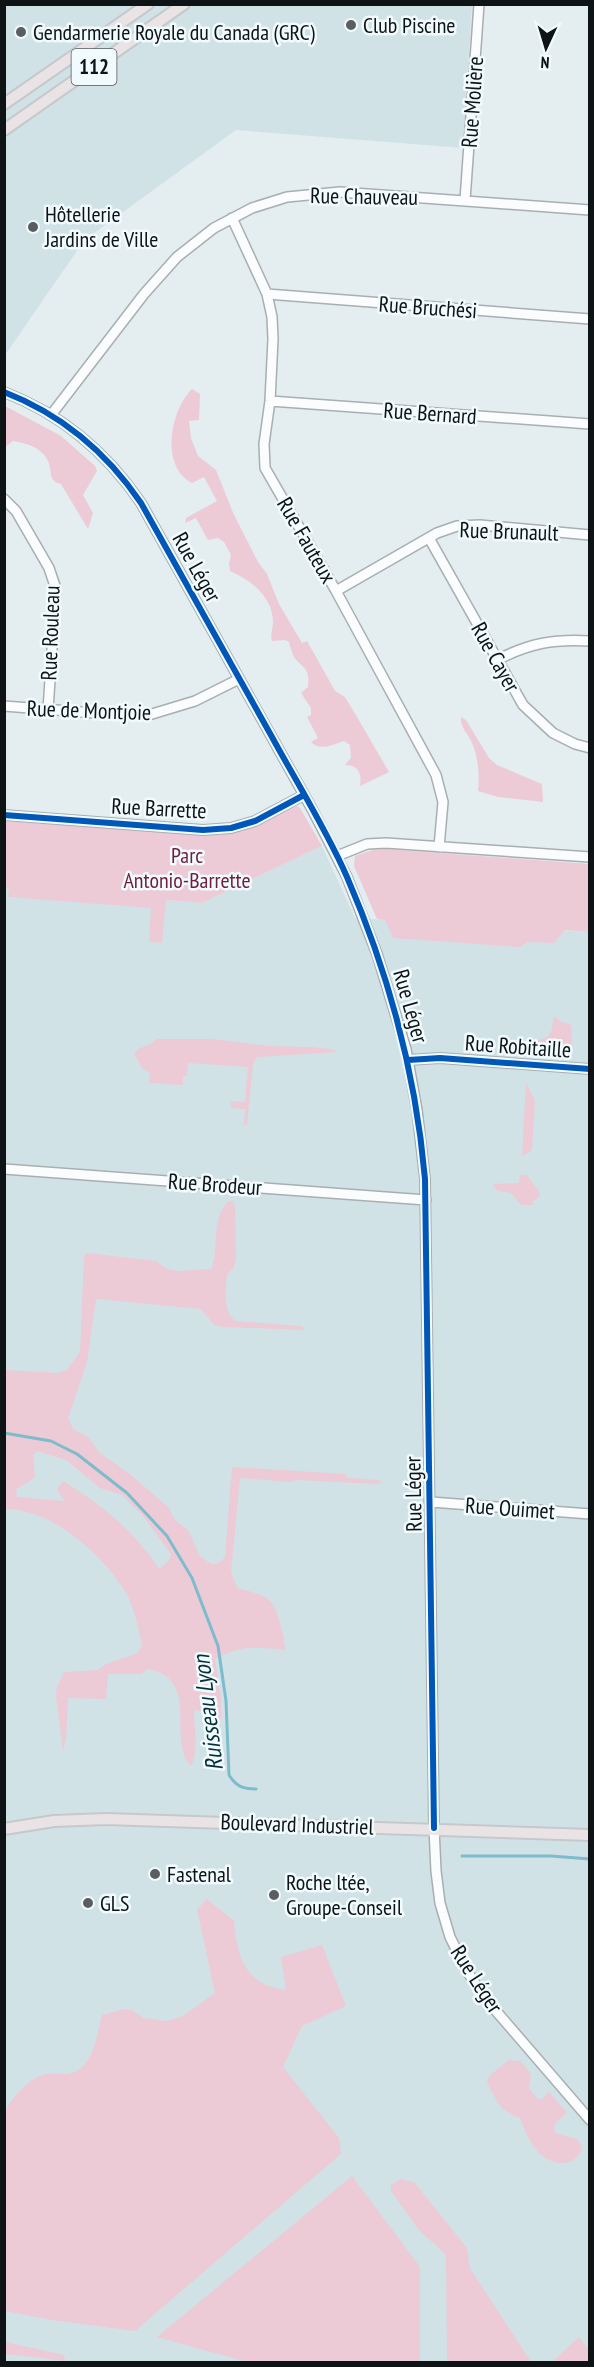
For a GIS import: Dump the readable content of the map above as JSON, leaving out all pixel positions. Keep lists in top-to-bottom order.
{
  "streets": {
    "main road": ["112", "Boulevard Industriel"],
    "street": [
      "Rue Molière",
      "Rue Chauveau",
      "Rue Bruchési",
      "Rue Bernard",
      "Rue Brunault",
      "Rue Fauteux",
      "Rue Léger",
      "Rue Rouleau",
      "Rue Cayer",
      "Rue de Montjoie",
      "Rue Barrette",
      "Rue Robitaille",
      "Rue Brodeur",
      "Rue Ouimet"
    ]
  },
  "crossings": [
    ["Rue Molière", "Rue Chauveau"],
    ["Rue Chauveau", "Rue Fauteux"],
    ["Rue Chauveau", "Rue Léger"],
    ["Rue Bruchési", "Rue Fauteux"],
    ["Rue Bernard", "Rue Fauteux"],
    ["Rue Brunault", "Rue Fauteux"],
    ["Rue Brunault", "Rue Cayer"],
    ["Rue Léger", "Rue de Montjoie"],
    ["Rue Léger", "Rue Barrette"],
    ["Rue Léger", "Rue Robitaille"],
    ["Rue Léger", "Rue Brodeur"],
    ["Rue Léger", "Rue Ouimet"],
    ["Rue Léger", "Boulevard Industriel"],
    ["Rue Rouleau", "Rue de Montjoie"]
  ],
  "water": ["Ruisseau Lyon"],
  "parks": ["Parc Antonio-Barrette"],
  "places": [
    "Club Piscine",
    "Gendarmerie Royale du Canada (GRC)",
    "Hôtellerie Jardins de Ville",
    "Fastenal",
    "Roche ltée, Groupe-Conseil",
    "GLS"
  ],
  "north": "bottom"
}
